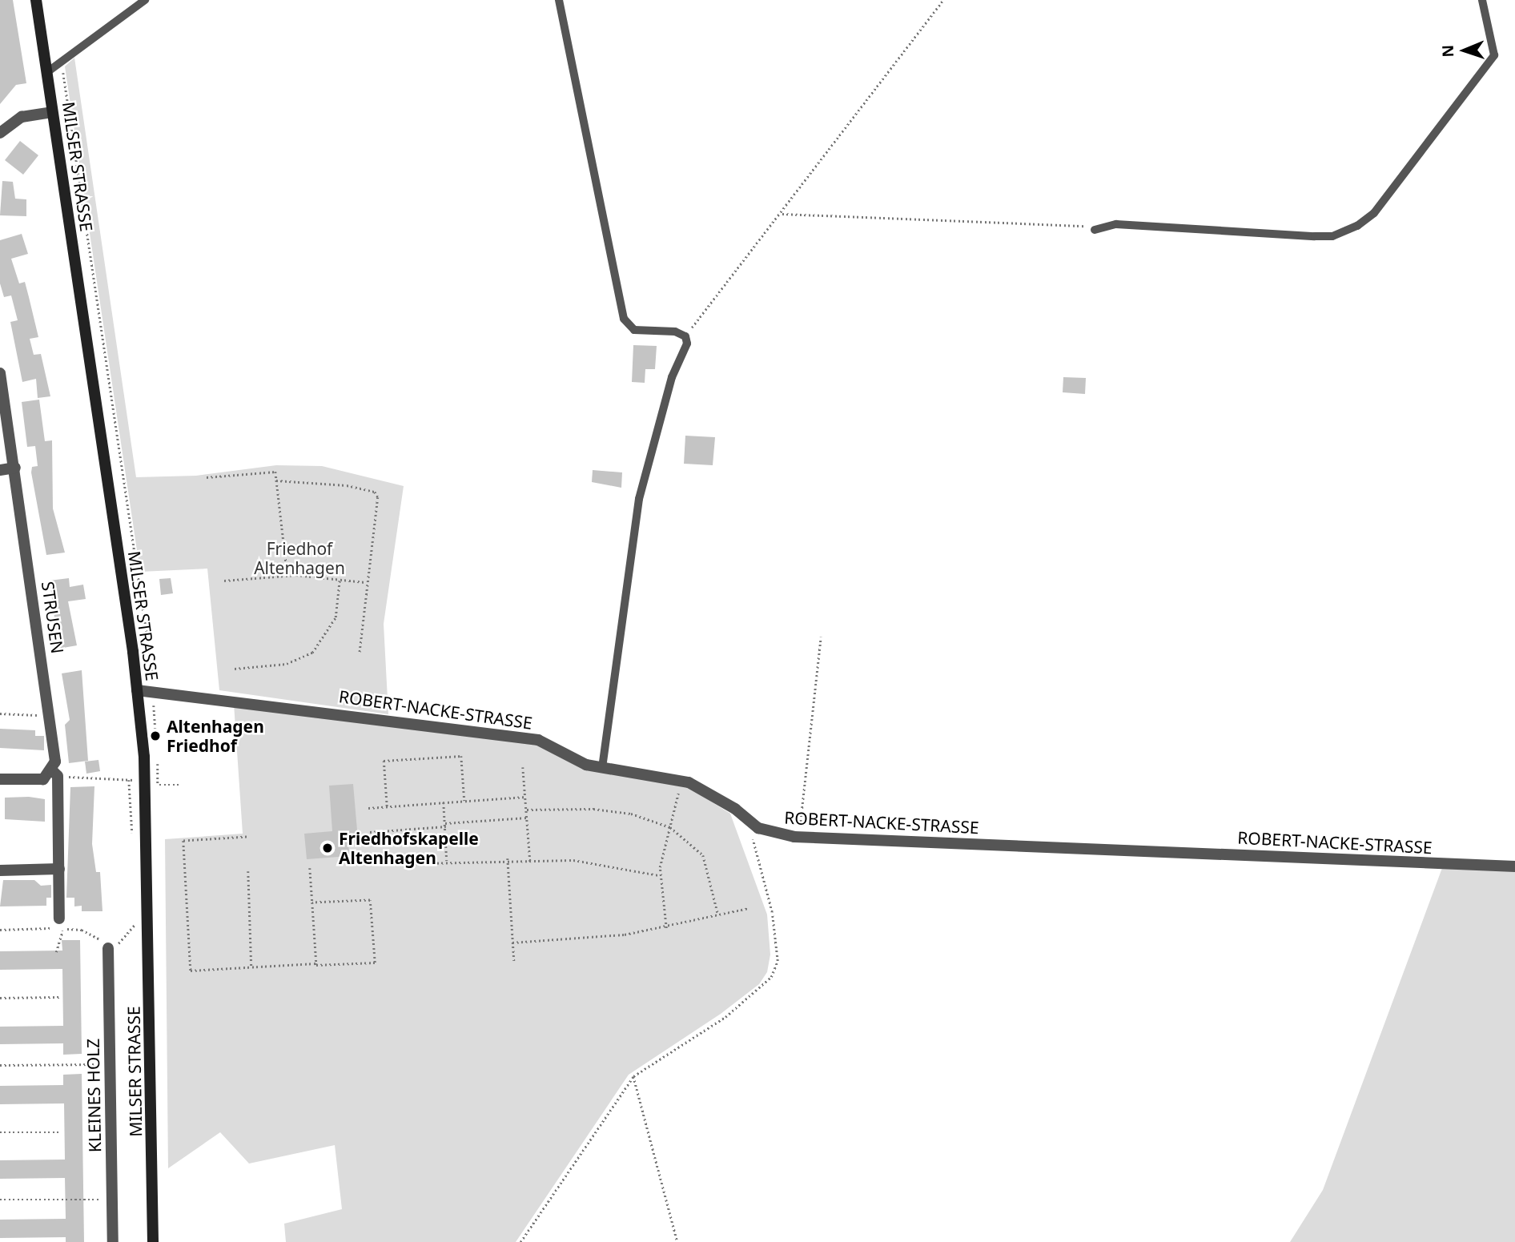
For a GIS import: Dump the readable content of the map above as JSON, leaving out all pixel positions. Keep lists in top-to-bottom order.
{
  "streets": {
    "main road": ["MILSER STRASSE"],
    "street": ["STRUSEN", "ROBERT-NACKE-STRASSE", "KLEINES HOLZ"]
  },
  "crossings": [
    ["MILSER STRASSE", "ROBERT-NACKE-STRASSE"]
  ],
  "parks": ["Friedhof Altenhagen"],
  "places": ["Altenhagen Friedhof", "Friedhofskapelle Altenhagen"],
  "north": "left"
}
